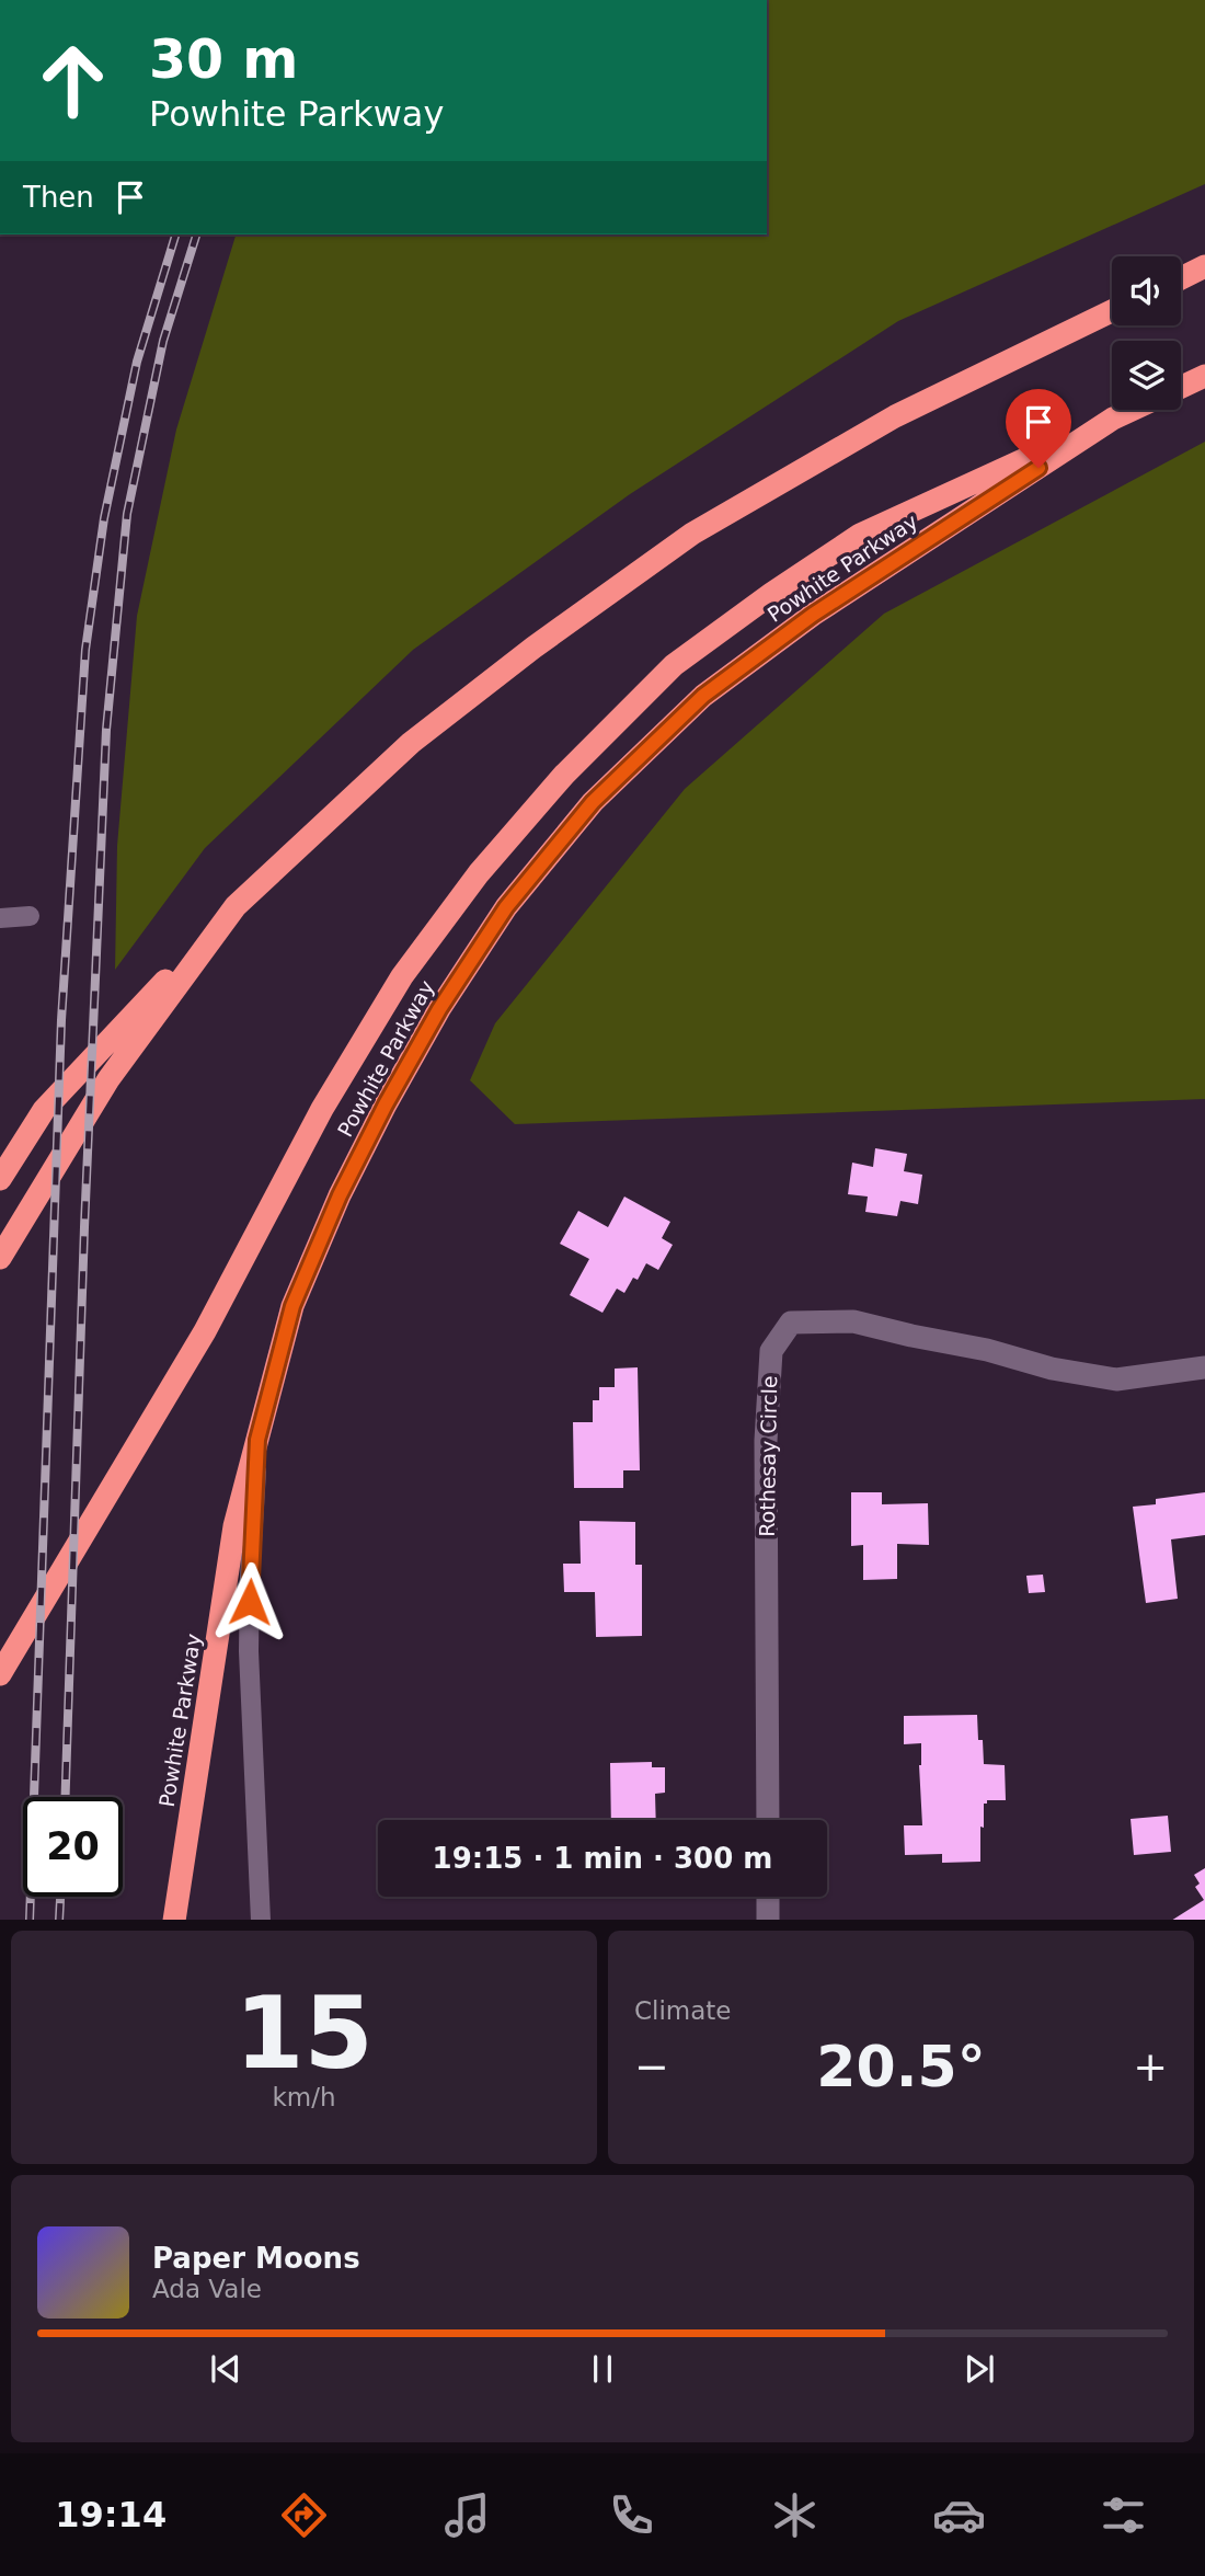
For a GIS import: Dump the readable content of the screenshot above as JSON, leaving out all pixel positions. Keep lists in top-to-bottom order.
{
  "streets": {
    "highway": ["Powhite Parkway"],
    "street": ["Rothesay Circle"]
  },
  "page": {
    "turn": ["30 m", "Powhite Parkway"],
    "then": "Then",
    "limit": "20",
    "trip": "19:15 · 1 min · 300 m",
    "tile": [
      ["15", "km/h"],
      "Climate"
    ],
    "heat": ["−", "20.5°", "+"],
    "song": ["Paper Moons", "Ada Vale"],
    "tabs": "19:14"
  }
}
